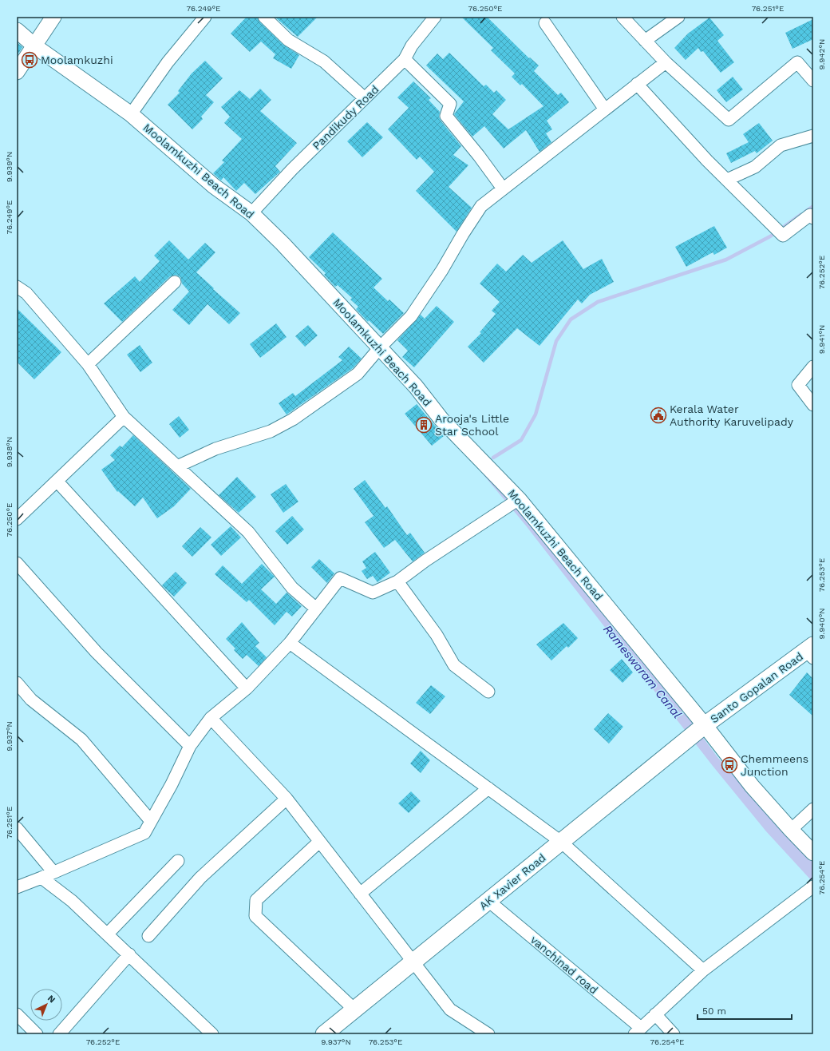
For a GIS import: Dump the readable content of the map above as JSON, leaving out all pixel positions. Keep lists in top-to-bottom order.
{
  "streets": {
    "main road": ["Santo Gopalan Road", "AK Xavier Road"],
    "street": ["Pandikudy Road", "Moolamkuzhi Beach Road", "vanchinad road"]
  },
  "crossings": [
    ["Pandikudy Road", "Moolamkuzhi Beach Road"],
    ["Moolamkuzhi Beach Road", "Santo Gopalan Road"],
    ["Moolamkuzhi Beach Road", "AK Xavier Road"],
    ["Santo Gopalan Road", "AK Xavier Road"],
    ["AK Xavier Road", "vanchinad road"]
  ],
  "water": ["Rameswaram Canal"],
  "places": {
    "bus stop": ["Moolamkuzhi", "Chemmeens Junction"],
    "public building": ["Kerala Water Authority Karuvelipady"],
    "building": ["Arooja's Little Star School"]
  },
  "scale_bar": "50 m",
  "north": "top right",
  "coordinates": [
    "76.249°E",
    "76.250°E",
    "76.251°E",
    "9.942°N",
    "9.939°N",
    "76.252°E",
    "9.941°N",
    "9.938°N",
    "76.253°E",
    "9.940°N",
    "9.937°N",
    "76.254°E"
  ]
}
